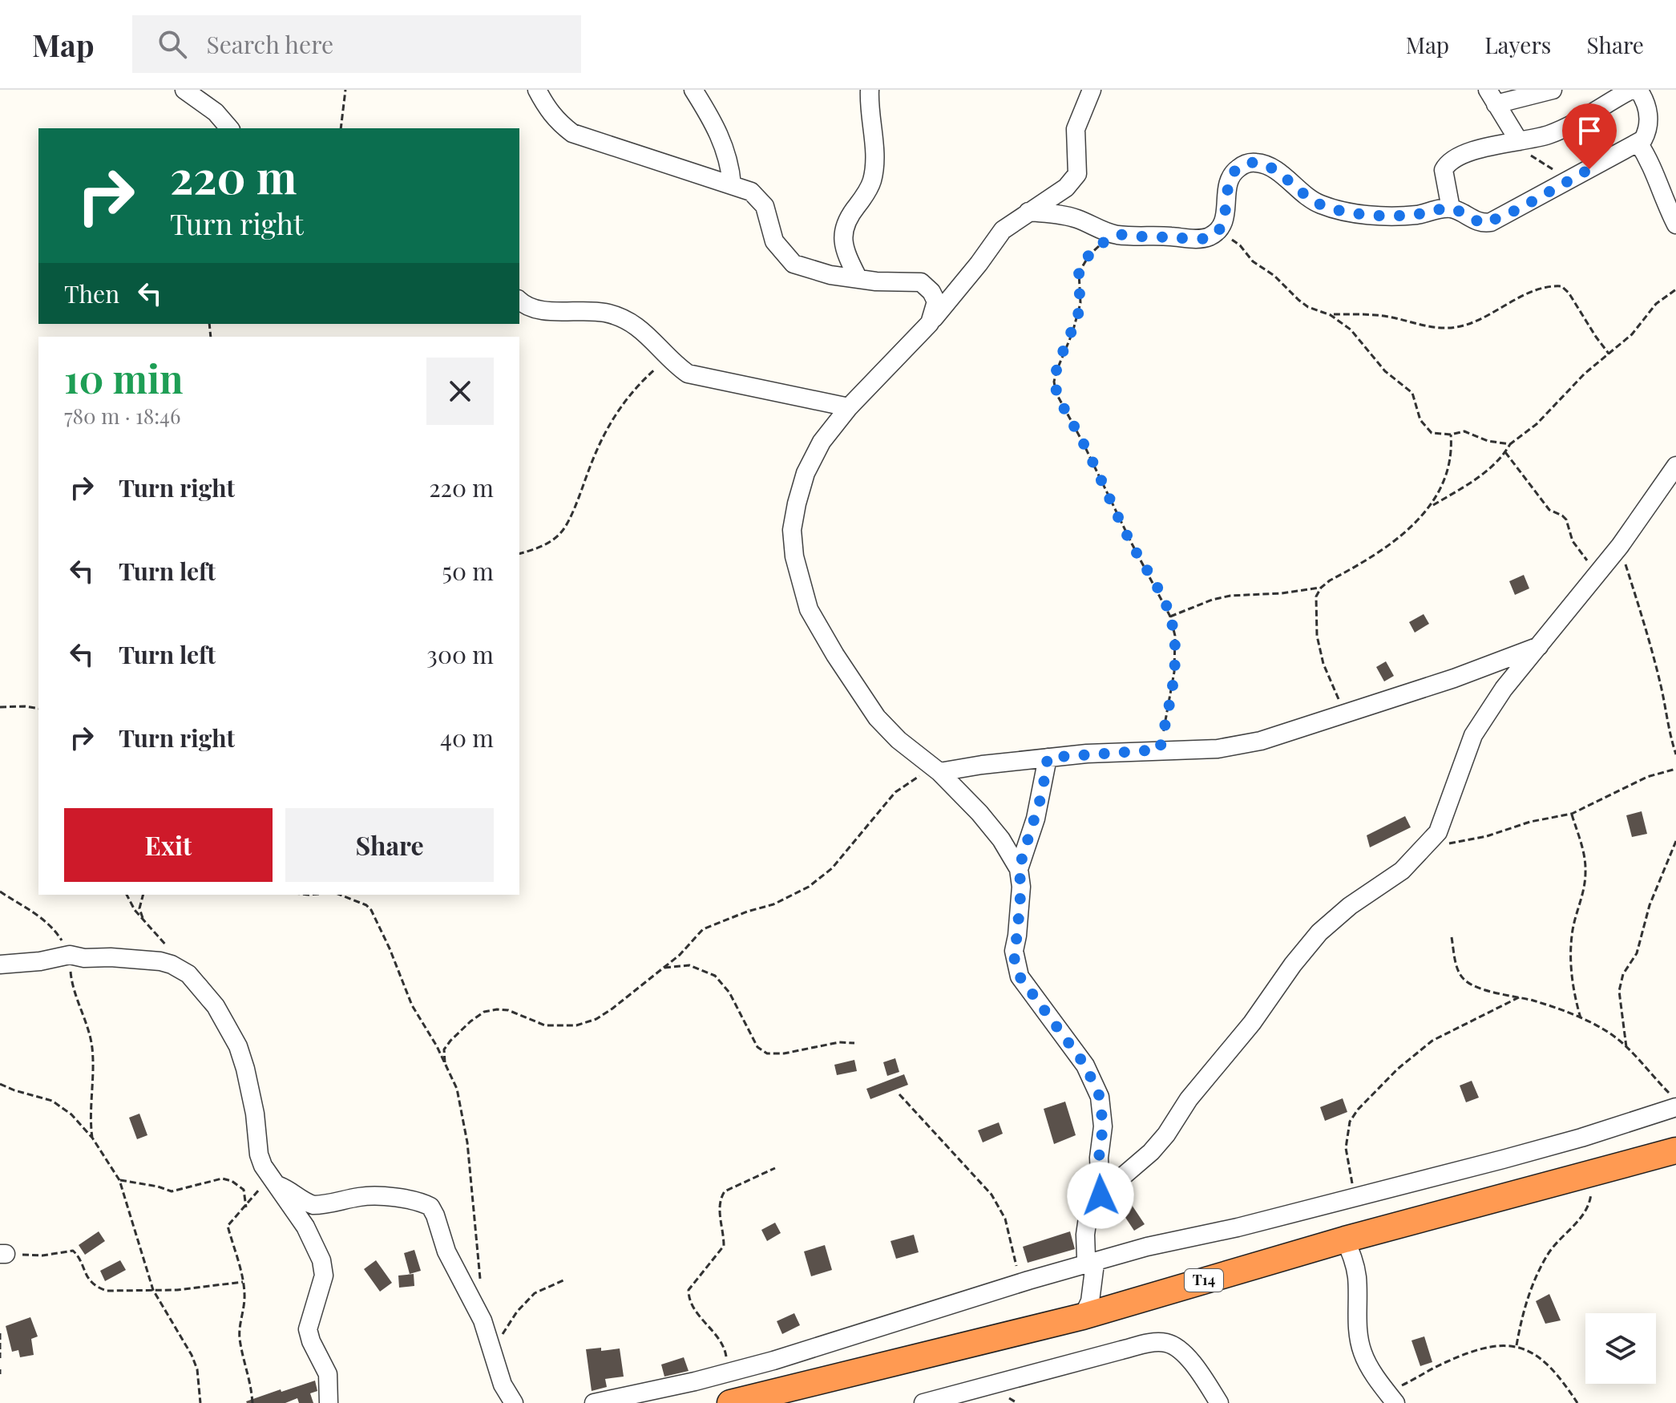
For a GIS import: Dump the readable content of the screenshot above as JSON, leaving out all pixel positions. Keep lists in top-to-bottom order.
{
  "streets": {
    "highway": ["T14"]
  },
  "page": {
    "header": "Map",
    "search": "Search here",
    "nav": ["Map", "Layers", "Share"],
    "turn": ["220 m", "Turn right"],
    "then": "Then",
    "heading": ["10 min", "780 m · 18:46"],
    "list": [
      {
        "name": "Turn right",
        "value": "220 m"
      },
      {
        "name": "Turn left",
        "value": "50 m"
      },
      {
        "name": "Turn left",
        "value": "300 m"
      },
      {
        "name": "Turn right",
        "value": "40 m"
      }
    ],
    "buttons": ["Exit", "Share"]
  }
}
